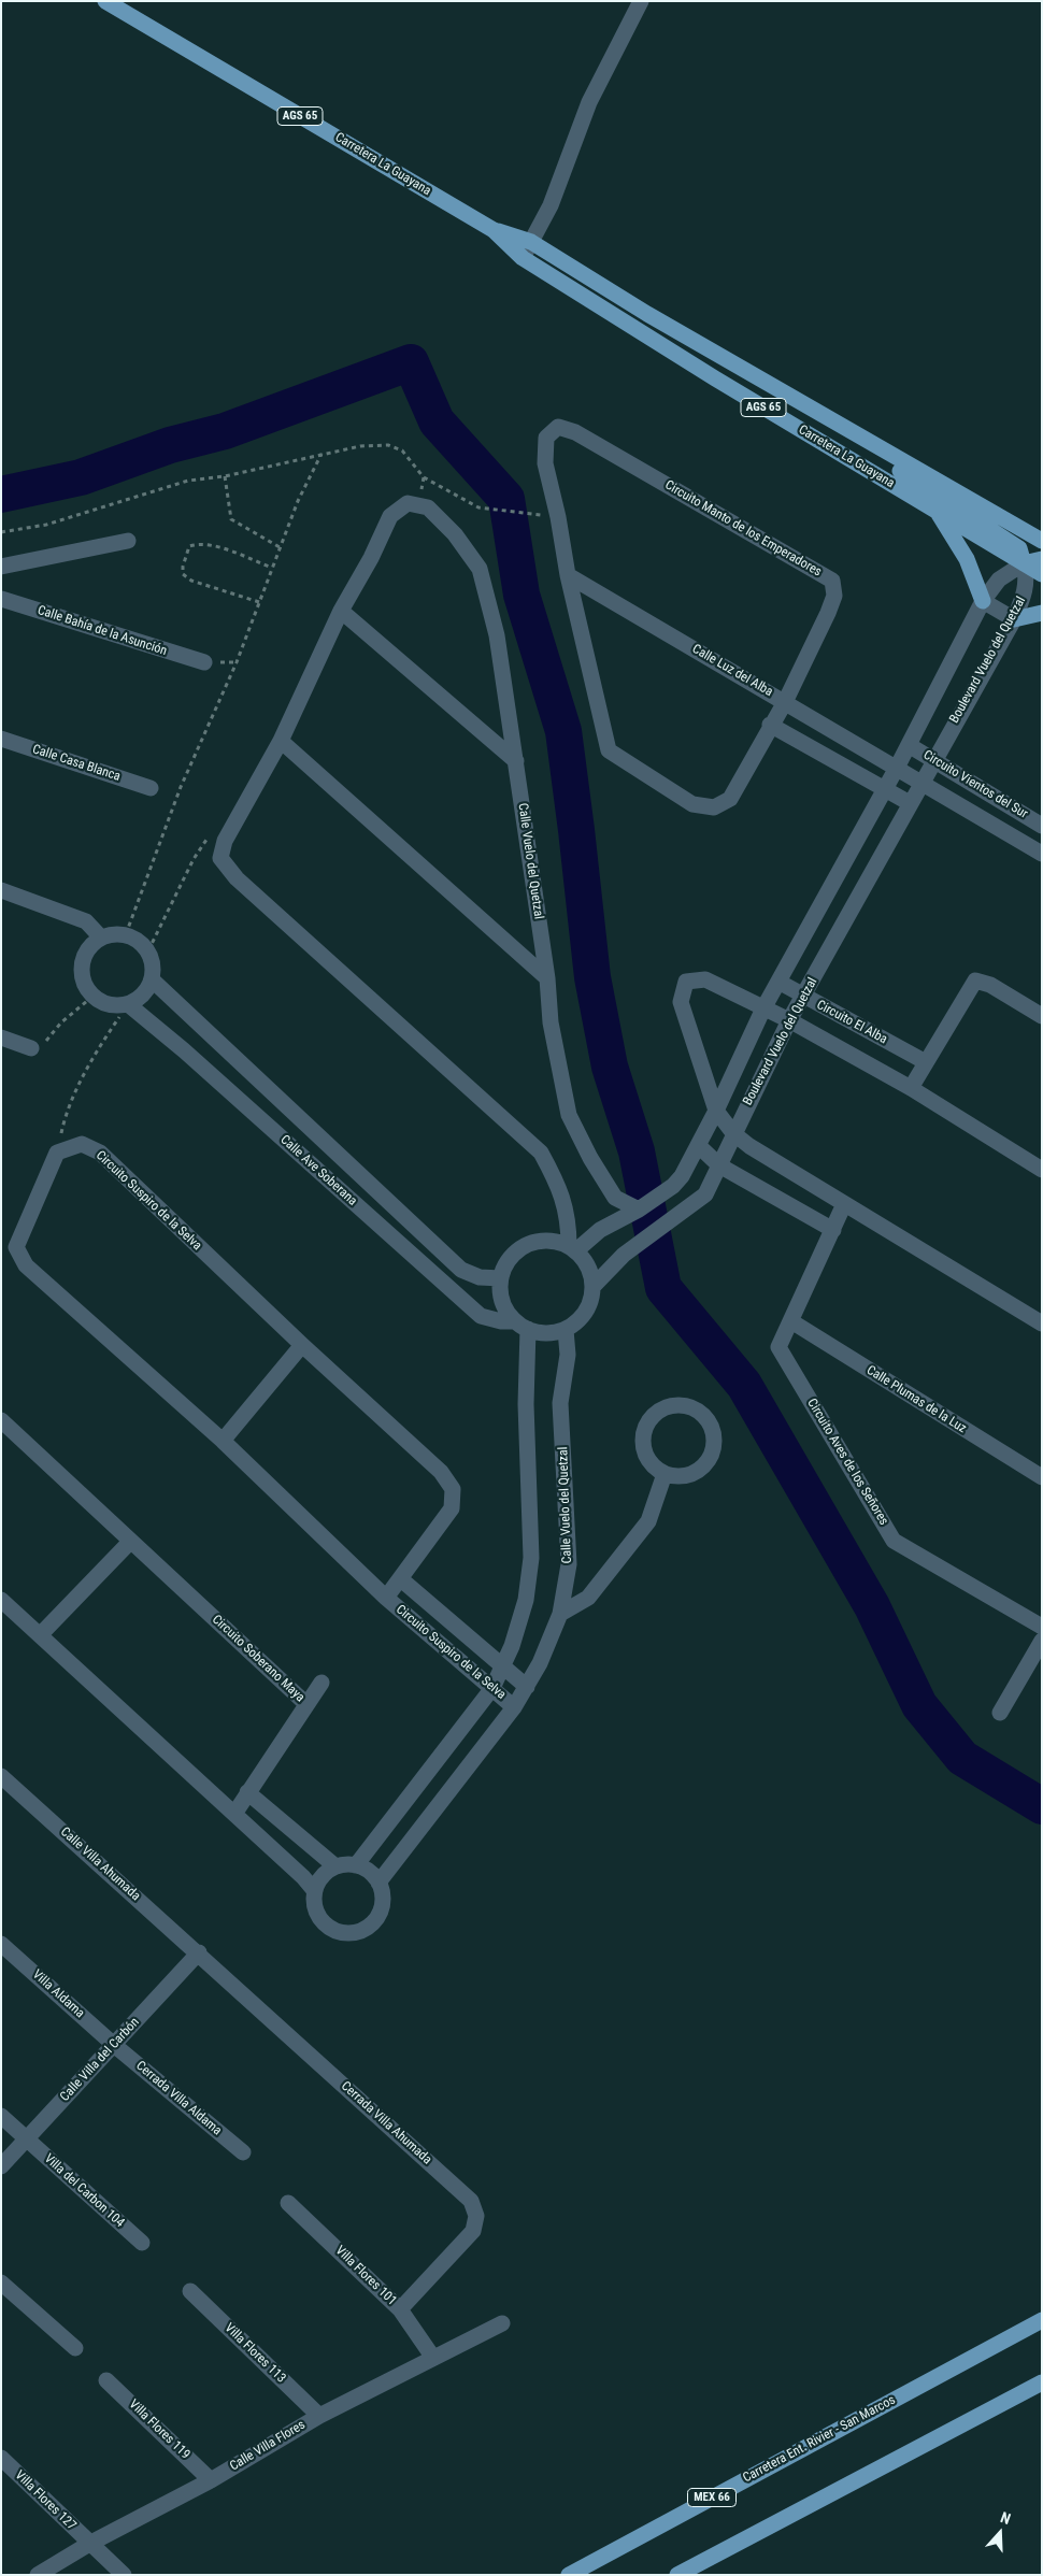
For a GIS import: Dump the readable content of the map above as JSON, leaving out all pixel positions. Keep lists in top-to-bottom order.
{
  "streets": {
    "main road": [
      "AGS 65",
      "Carretera La Guayana",
      "Carretera Ent. Rivier - San Marcos",
      "MEX 66"
    ],
    "street": [
      "Circuito Manto de los Emperadores",
      "Calle Bahía de la Asunción",
      "Boulevard Vuelo del Quetzal",
      "Calle Luz del Alba",
      "Calle Casa Blanca",
      "Circuito Vientos del Sur",
      "Calle Vuelo del Quetzal",
      "Circuito El Alba",
      "Calle Ave Soberana",
      "Circuito Suspiro de la Selva",
      "Calle Plumas de la Luz",
      "Circuito Aves de los Señores",
      "Circuito Soberano Maya",
      "Calle Villa Ahumada",
      "Villa Aldama",
      "Calle Villa del Carbón",
      "Cerrada Villa Aldama",
      "Cerrada Villa Ahumada",
      "Villa del Carbon 104",
      "Villa Flores 101",
      "Villa Flores 113",
      "Villa Flores 119",
      "Calle Villa Flores",
      "Villa Flores 127"
    ]
  },
  "crossings": [
    ["Carretera La Guayana", "Boulevard Vuelo del Quetzal"],
    ["Circuito Manto de los Emperadores", "Calle Luz del Alba"],
    ["Boulevard Vuelo del Quetzal", "Calle Luz del Alba"],
    ["Boulevard Vuelo del Quetzal", "Circuito Vientos del Sur"],
    ["Boulevard Vuelo del Quetzal", "Calle Vuelo del Quetzal"],
    ["Boulevard Vuelo del Quetzal", "Circuito El Alba"],
    ["Boulevard Vuelo del Quetzal", "Calle Ave Soberana"],
    ["Calle Luz del Alba", "Circuito Vientos del Sur"],
    ["Calle Vuelo del Quetzal", "Calle Ave Soberana"],
    ["Calle Vuelo del Quetzal", "Circuito Suspiro de la Selva"],
    ["Calle Plumas de la Luz", "Circuito Aves de los Señores"],
    ["Calle Villa Ahumada", "Calle Villa del Carbón"],
    ["Calle Villa Ahumada", "Cerrada Villa Ahumada"],
    ["Villa Aldama", "Calle Villa del Carbón"],
    ["Villa Aldama", "Cerrada Villa Aldama"],
    ["Calle Villa del Carbón", "Cerrada Villa Aldama"],
    ["Calle Villa del Carbón", "Cerrada Villa Ahumada"],
    ["Calle Villa del Carbón", "Villa del Carbon 104"],
    ["Cerrada Villa Ahumada", "Villa Flores 101"],
    ["Villa Flores 101", "Calle Villa Flores"],
    ["Villa Flores 113", "Calle Villa Flores"],
    ["Villa Flores 119", "Calle Villa Flores"],
    ["Calle Villa Flores", "Villa Flores 127"]
  ],
  "north": "top"
}
